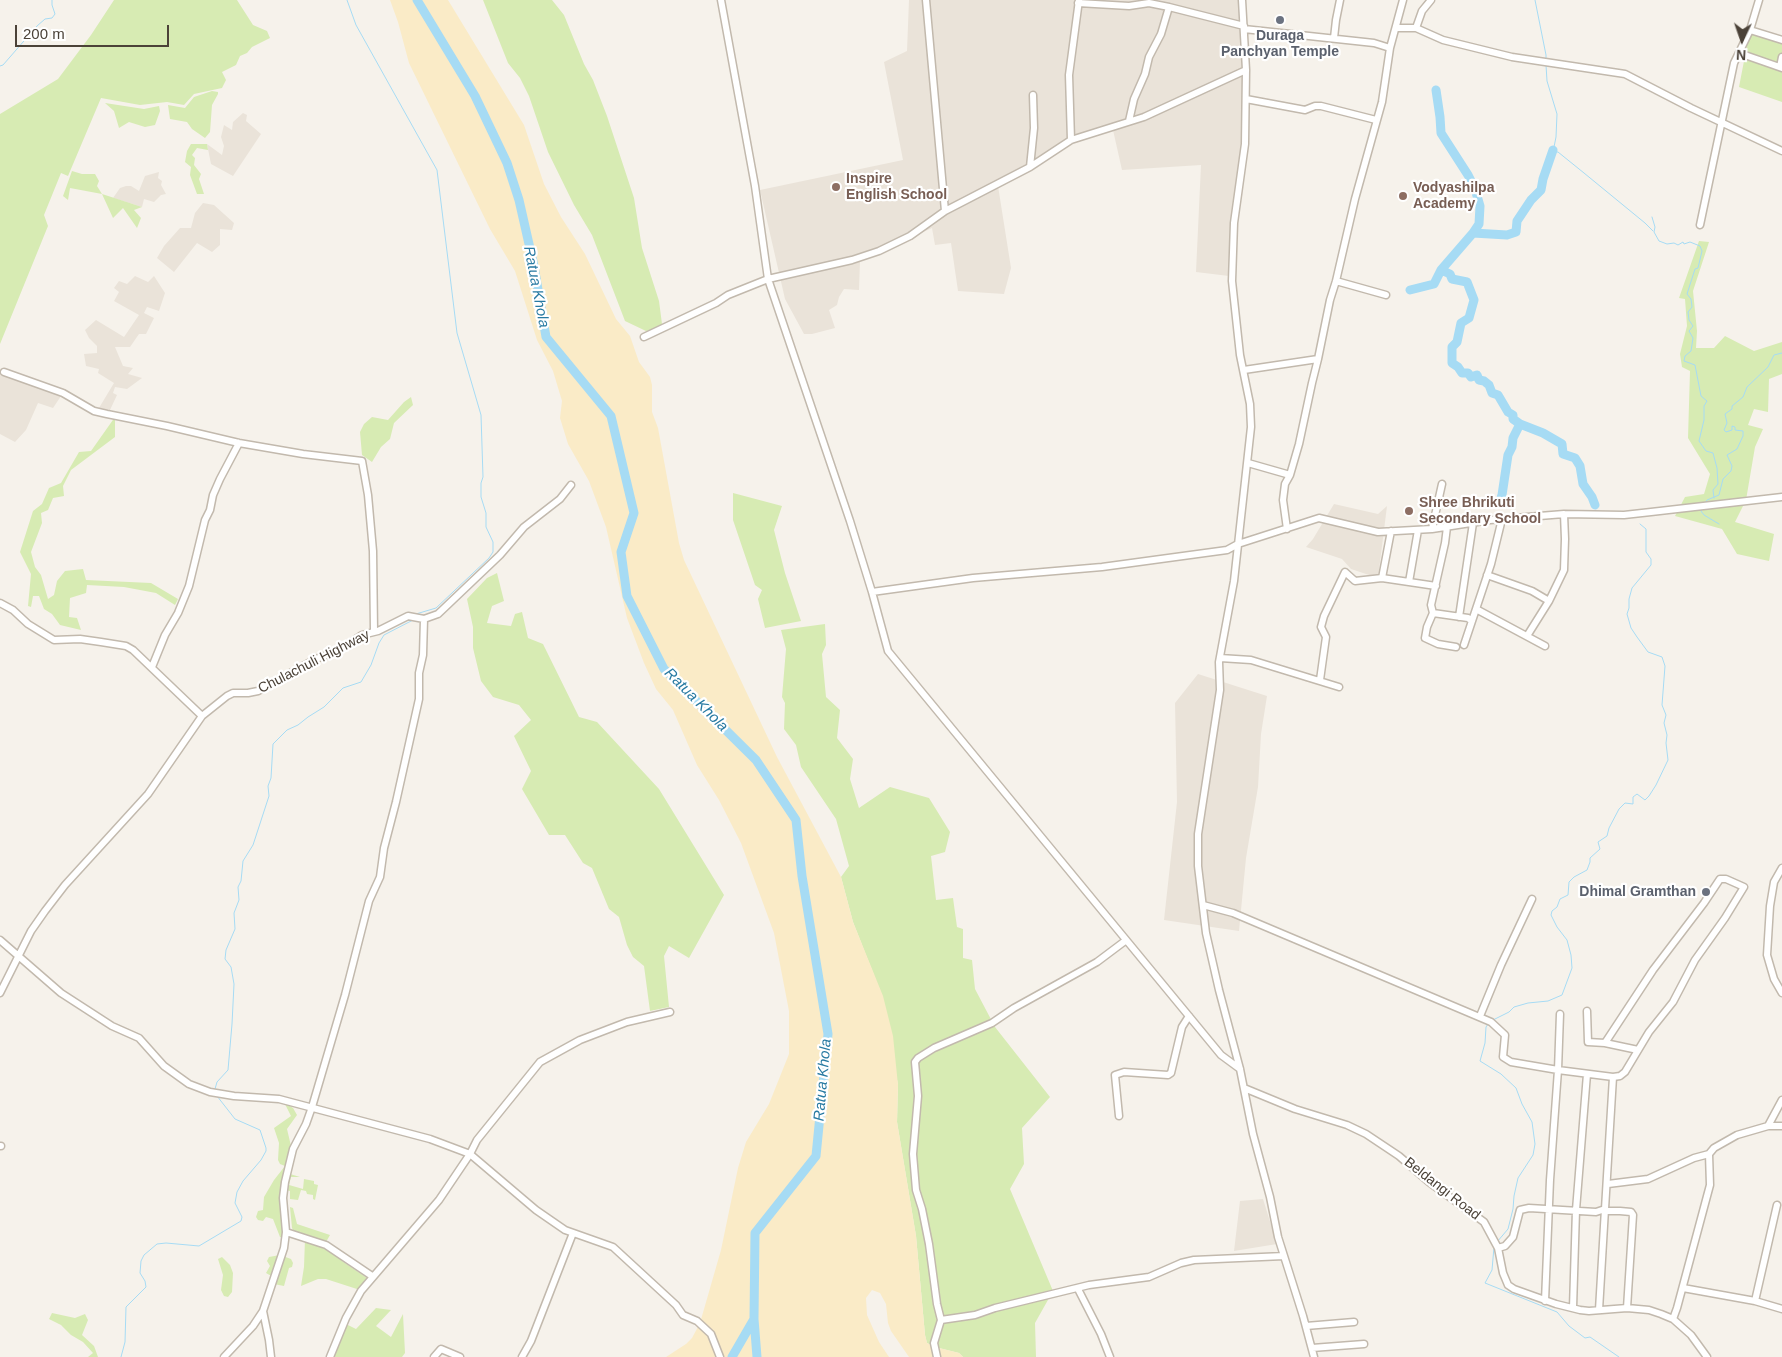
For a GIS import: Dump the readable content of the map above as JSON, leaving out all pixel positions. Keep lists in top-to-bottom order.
{
  "streets": {
    "street": ["Chulachuli Highway", "Beldangi Road"]
  },
  "water": ["Ratua Khola"],
  "places": [
    "Duraga Panchyan Temple",
    "Inspire English School",
    "Vodyashilpa Academy",
    "Shree Bhrikuti Secondary School",
    "Dhimal Gramthan"
  ],
  "scale_bar": "200 m",
  "north": "bottom"
}
